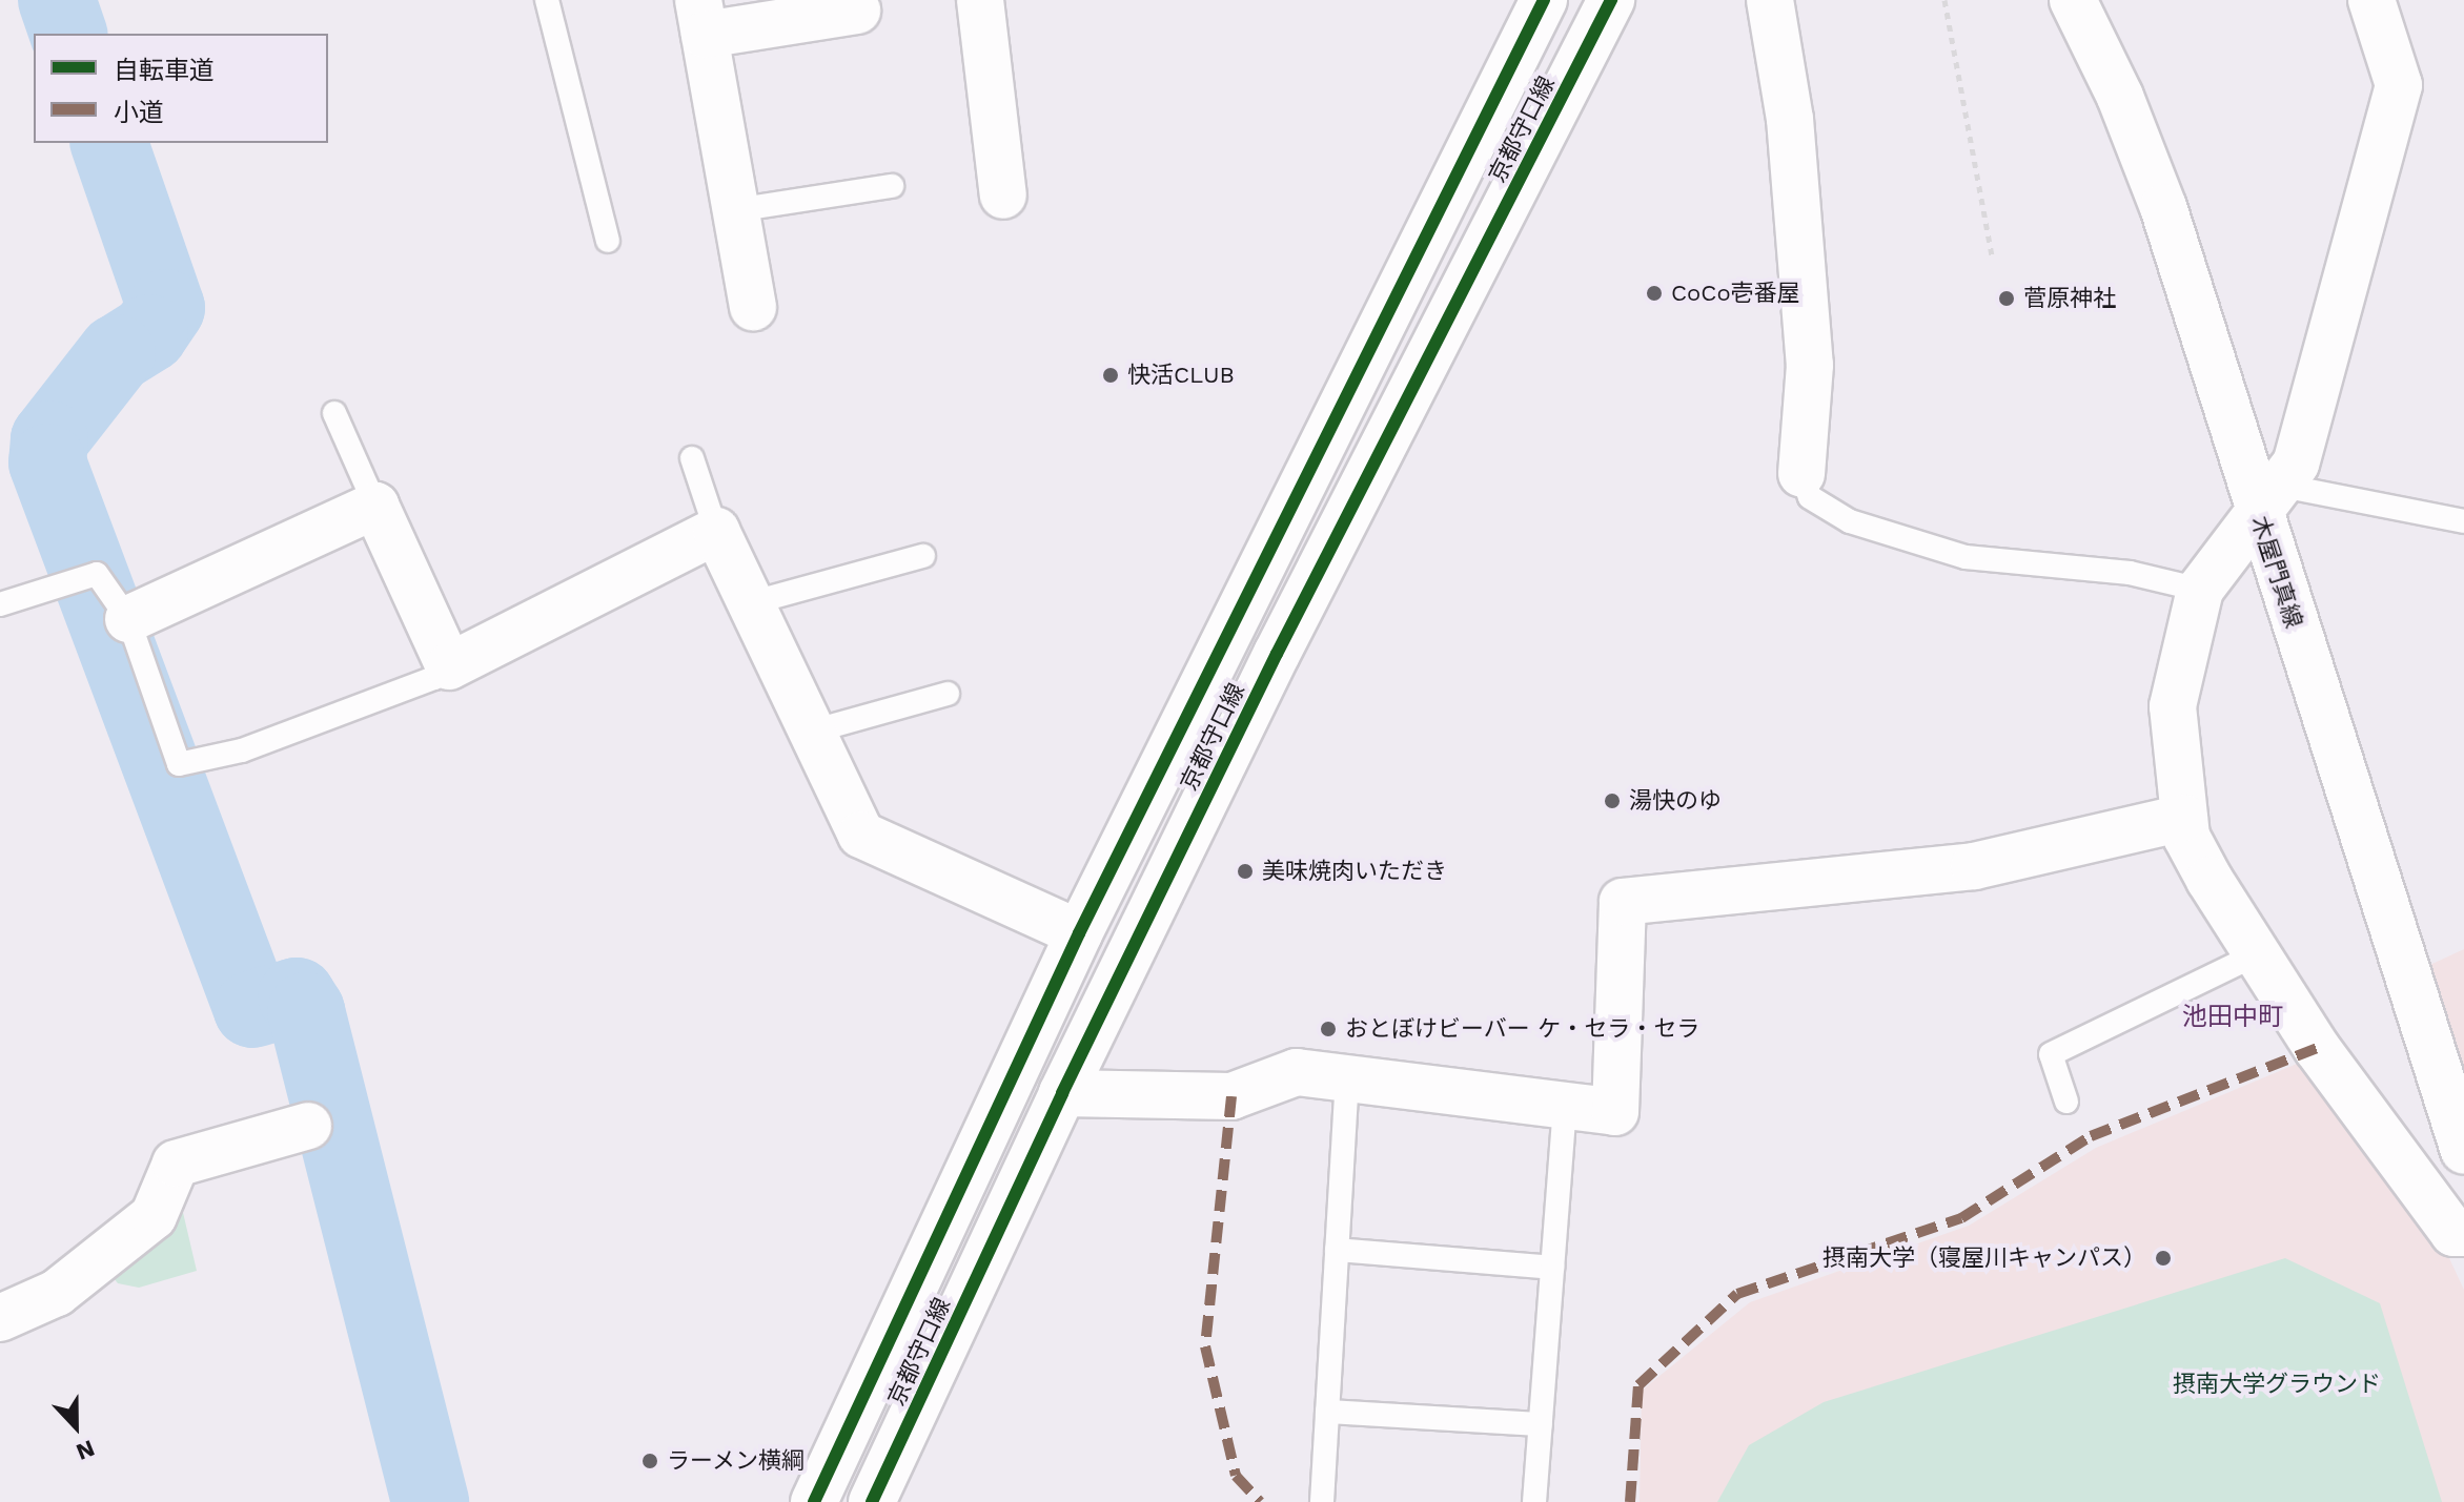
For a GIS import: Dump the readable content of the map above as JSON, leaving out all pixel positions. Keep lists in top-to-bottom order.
{
  "streets": {
    "street": ["京都守口線", "木屋門真線"]
  },
  "districts": ["池田中町"],
  "parks": ["摂南大学グラウンド"],
  "places": [
    "CoCo壱番屋",
    "菅原神社",
    "快活CLUB",
    "湯快のゆ",
    "美味焼肉いただき",
    "おとぼけビーバー ケ・セラ・セラ",
    "摂南大学（寝屋川キャンパス）",
    "ラーメン横綱"
  ],
  "legend": ["自転車道", "小道"],
  "north": "bottom"
}
